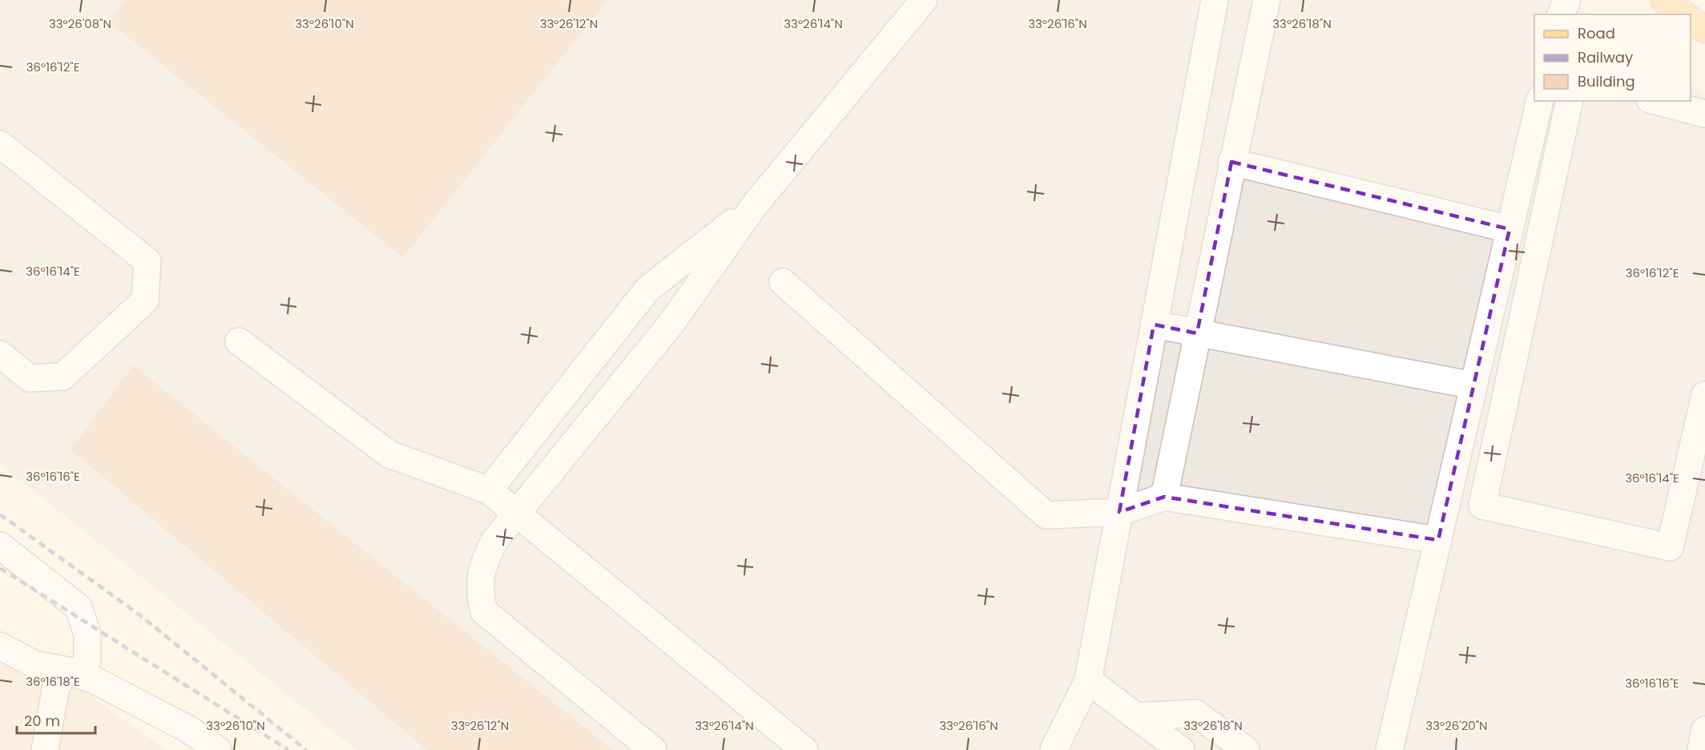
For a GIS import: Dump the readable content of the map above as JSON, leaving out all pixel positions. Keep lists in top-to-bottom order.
{
  "legend": ["Road", "Railway", "Building"],
  "scale_bar": "20 m",
  "coordinates": [
    "33°26'08\"N",
    "33°26'10\"N",
    "33°26'12\"N",
    "33°26'14\"N",
    "33°26'16\"N",
    "33°26'18\"N",
    "36°16'12\"E",
    "36°16'14\"E",
    "36°16'16\"E",
    "36°16'18\"E",
    "33°26'20\"N"
  ]
}
